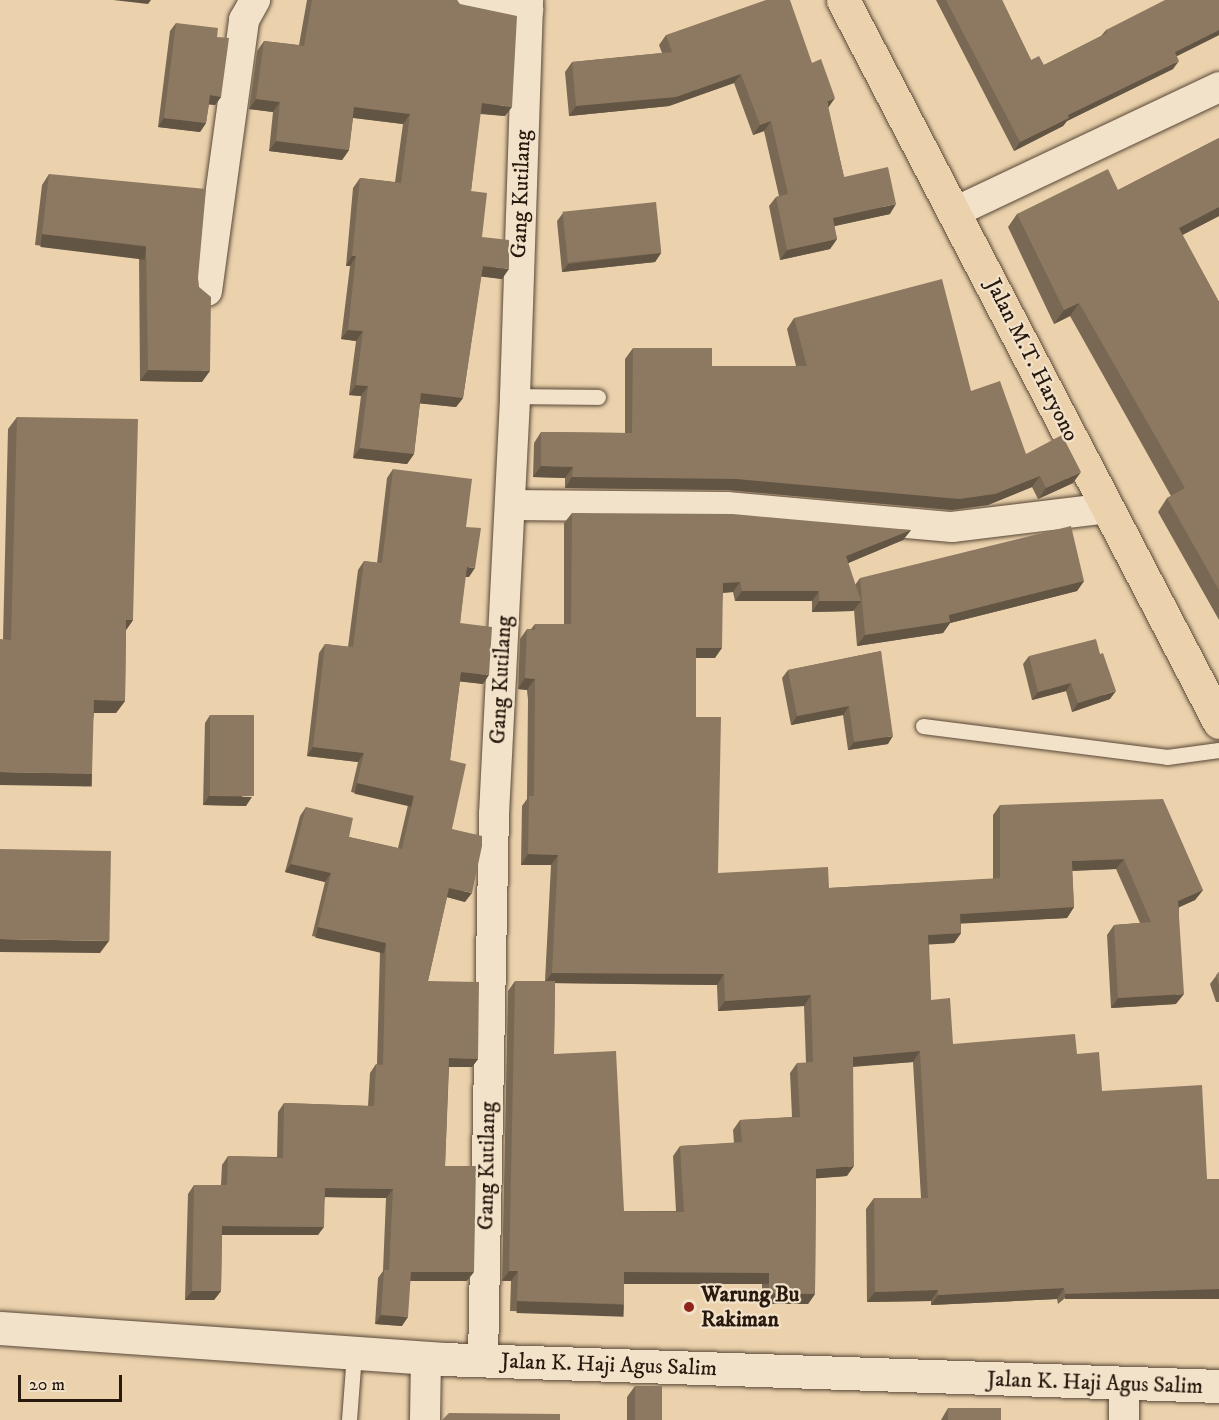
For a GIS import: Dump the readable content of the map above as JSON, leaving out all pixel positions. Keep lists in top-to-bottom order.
{
  "streets": {
    "main road": ["Jalan M.T. Haryono"],
    "street": ["Gang Kutilang", "Jalan K. Haji Agus Salim"]
  },
  "crossings": [
    ["Gang Kutilang", "Jalan K. Haji Agus Salim"]
  ],
  "places": ["Warung Bu Rakiman"],
  "scale_bar": "20 m"
}
